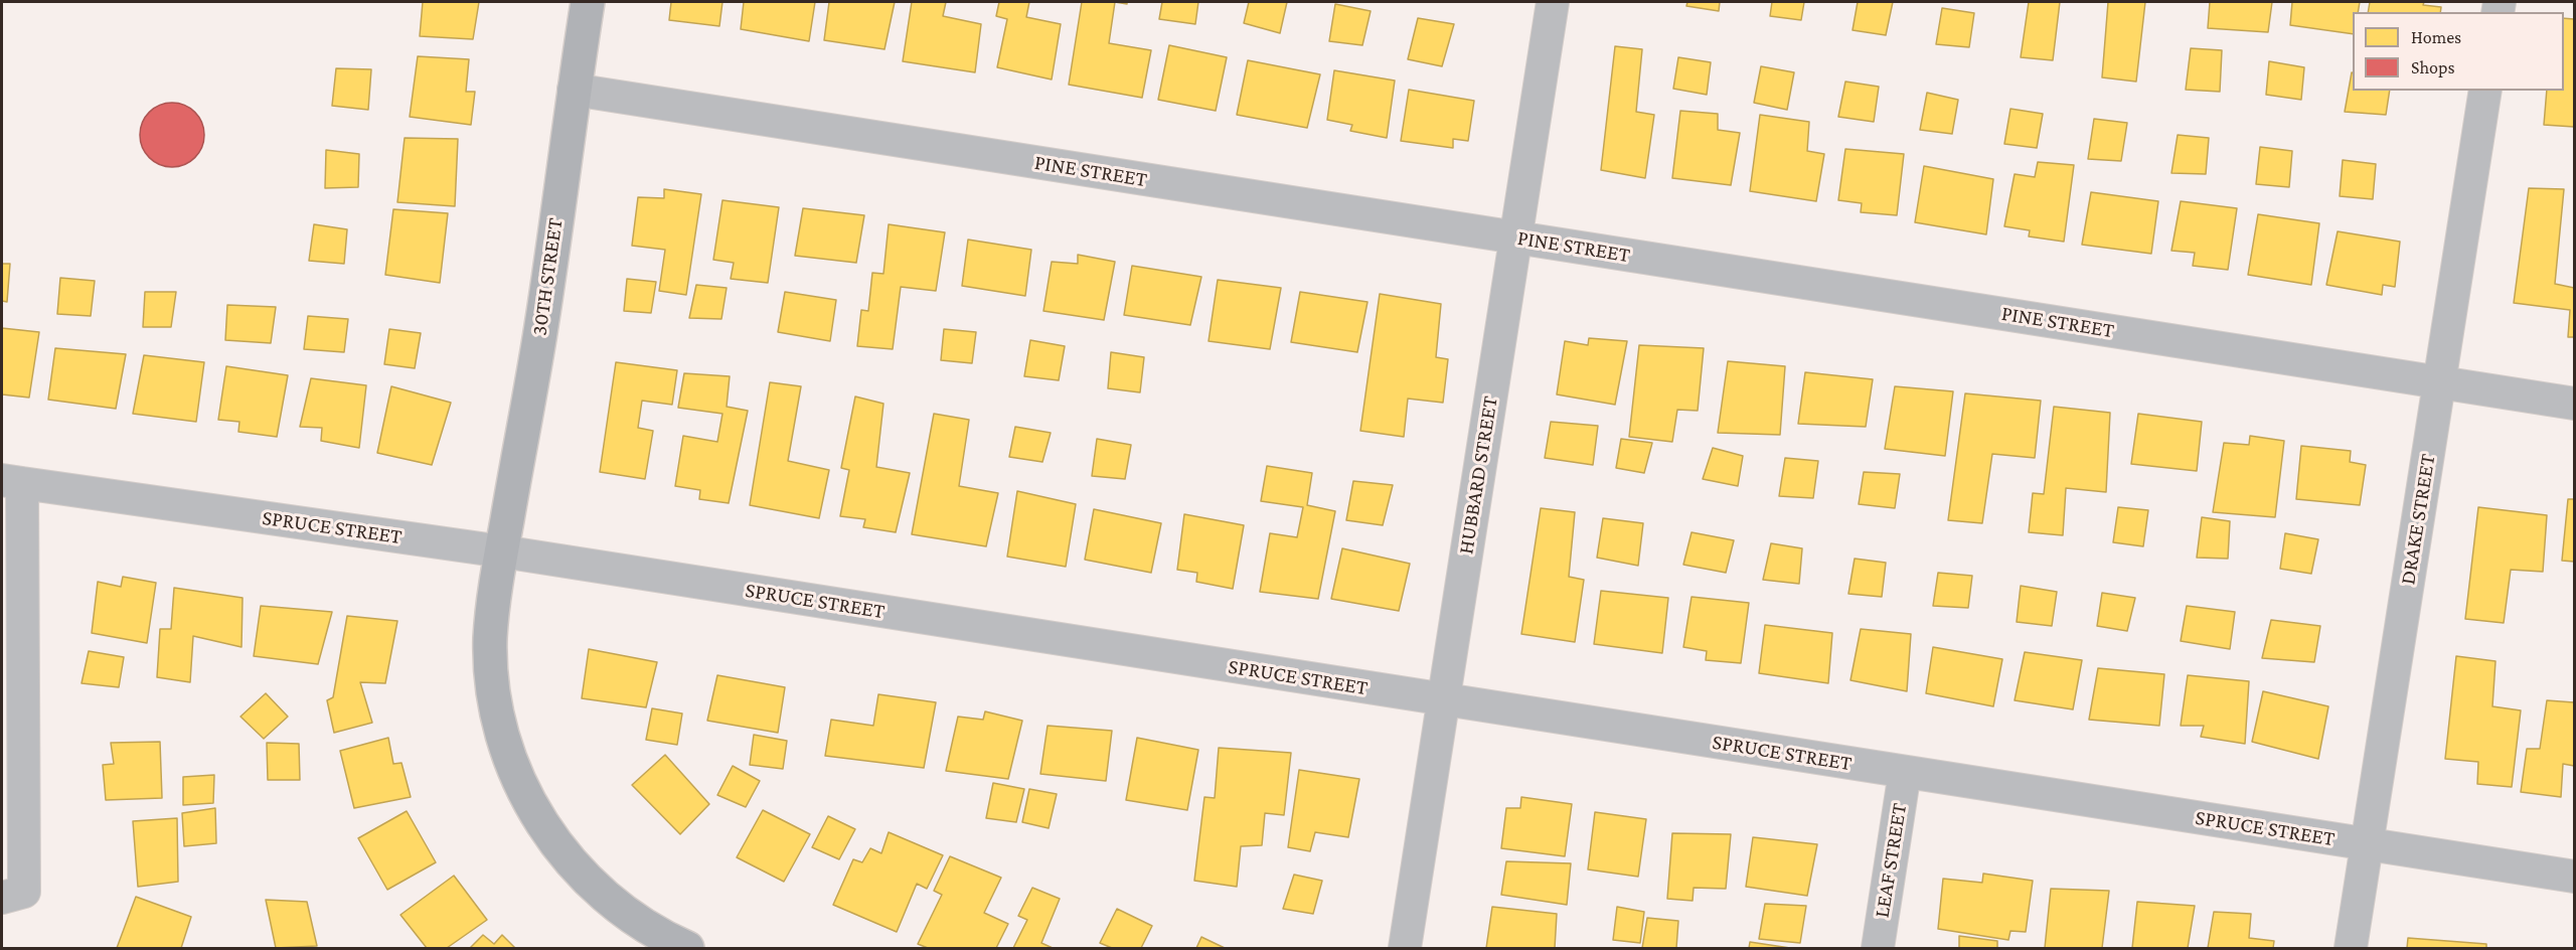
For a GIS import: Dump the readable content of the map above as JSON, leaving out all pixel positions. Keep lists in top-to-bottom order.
{
  "streets": {
    "street": [
      "PINE STREET",
      "30TH STREET",
      "HUBBARD STREET",
      "DRAKE STREET",
      "SPRUCE STREET",
      "LEAF STREET"
    ]
  },
  "crossings": [
    ["PINE STREET", "30TH STREET"],
    ["PINE STREET", "HUBBARD STREET"],
    ["PINE STREET", "DRAKE STREET"],
    ["30TH STREET", "SPRUCE STREET"],
    ["HUBBARD STREET", "SPRUCE STREET"],
    ["DRAKE STREET", "SPRUCE STREET"],
    ["SPRUCE STREET", "LEAF STREET"]
  ],
  "legend": ["Homes", "Shops"]
}
